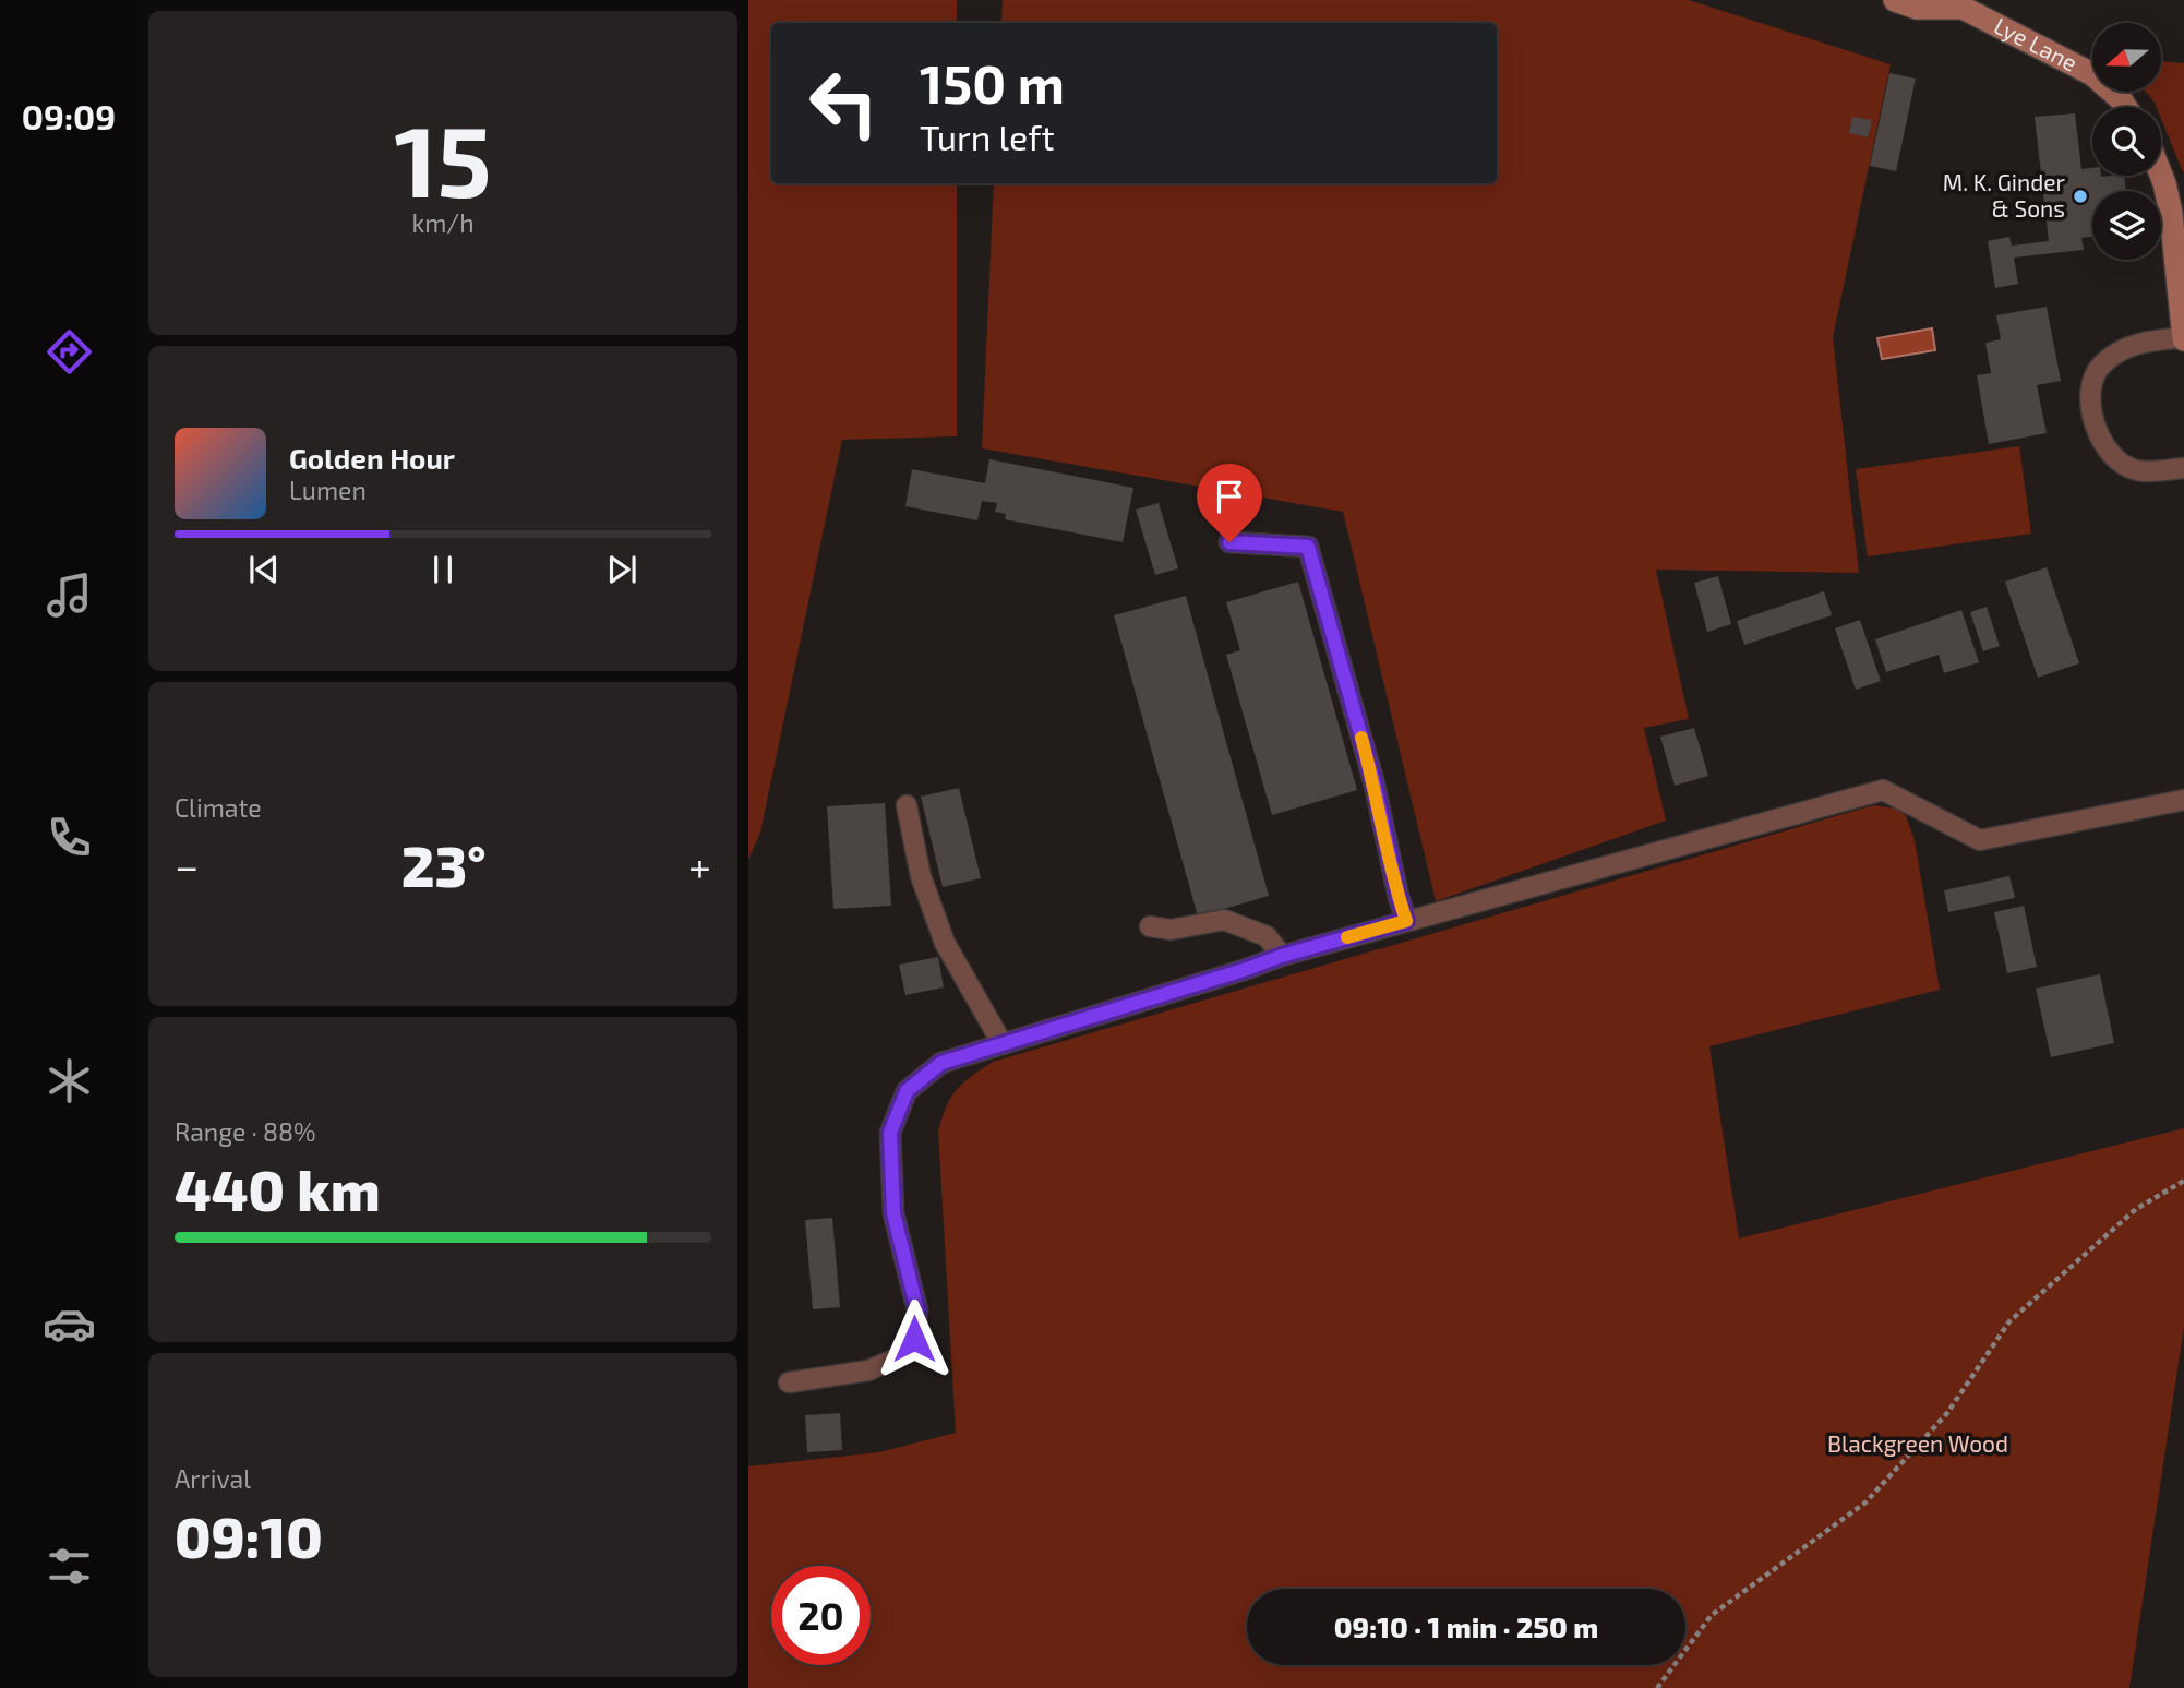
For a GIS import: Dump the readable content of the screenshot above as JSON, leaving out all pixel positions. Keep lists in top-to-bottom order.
{
  "streets": {
    "street": ["Lye Lane"]
  },
  "parks": ["Blackgreen Wood"],
  "places": ["M. K. Ginder & Sons"],
  "north": "left",
  "page": {
    "tabs": "09:09",
    "tile": [
      ["15", "km/h"],
      "Climate",
      ["Range · 88%", "440 km"],
      ["Arrival", "09:10"]
    ],
    "turn": ["150 m", "Turn left"],
    "song": ["Golden Hour", "Lumen"],
    "heat": ["−", "23°", "+"],
    "limit": "20",
    "trip": "09:10 · 1 min · 250 m"
  }
}
